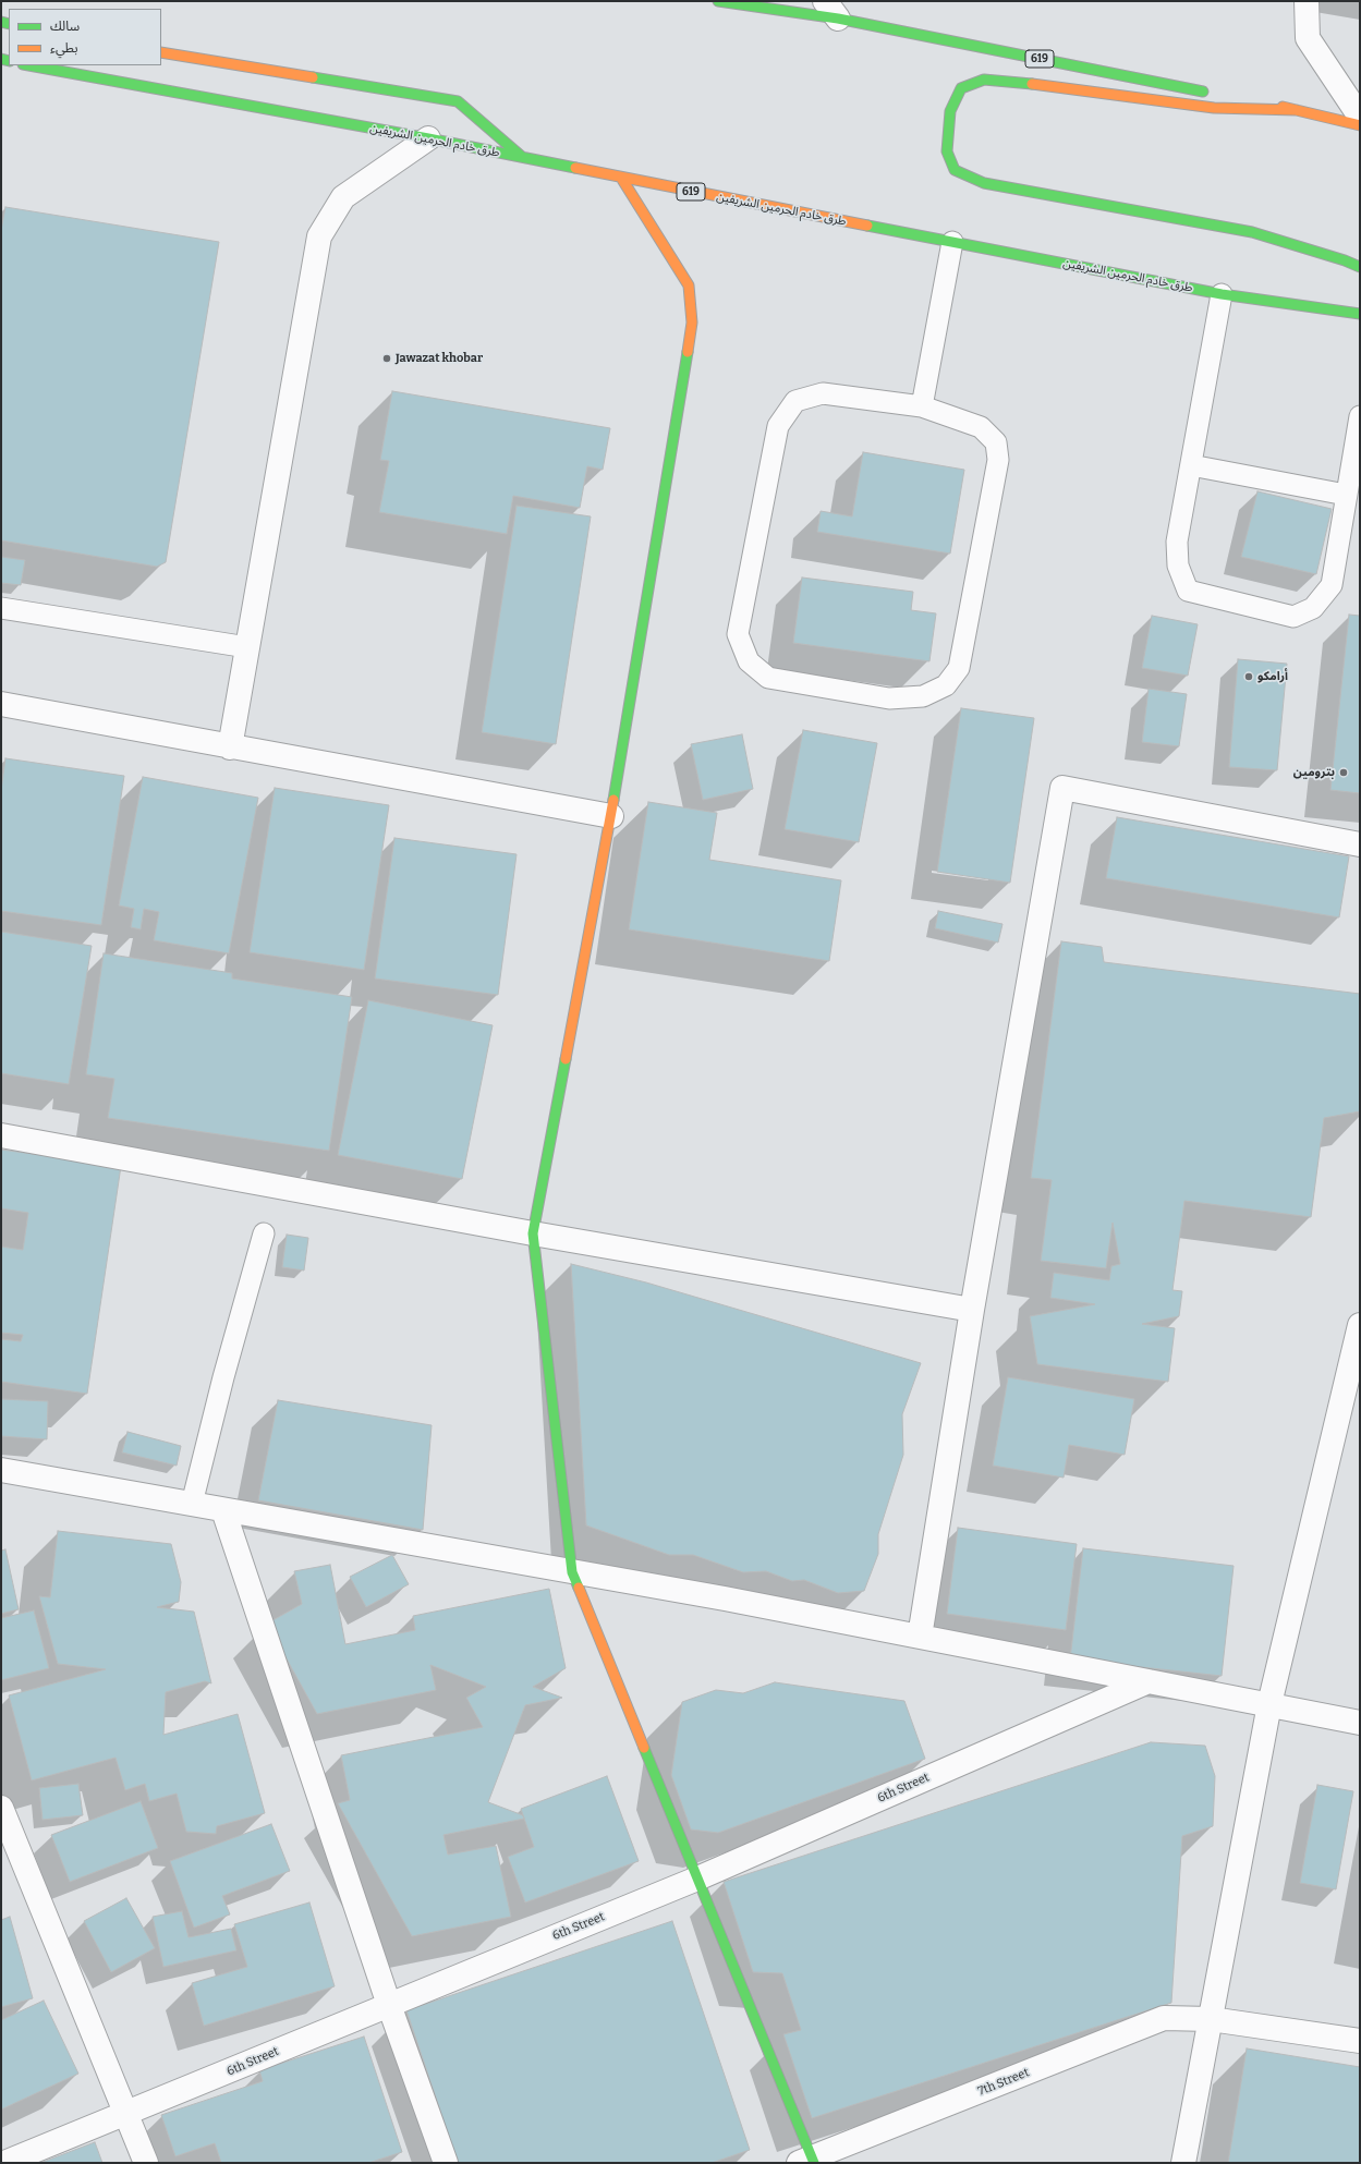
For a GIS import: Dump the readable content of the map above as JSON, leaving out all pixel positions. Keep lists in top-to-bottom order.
{
  "streets": {
    "main road": ["619", "طرق خادم الحرمين الشريفين"],
    "street": ["6th Street", "7th Street"]
  },
  "places": ["Jawazat khobar", "أرامكو", "بترومين"],
  "legend": ["سالك", "بطيء"]
}
